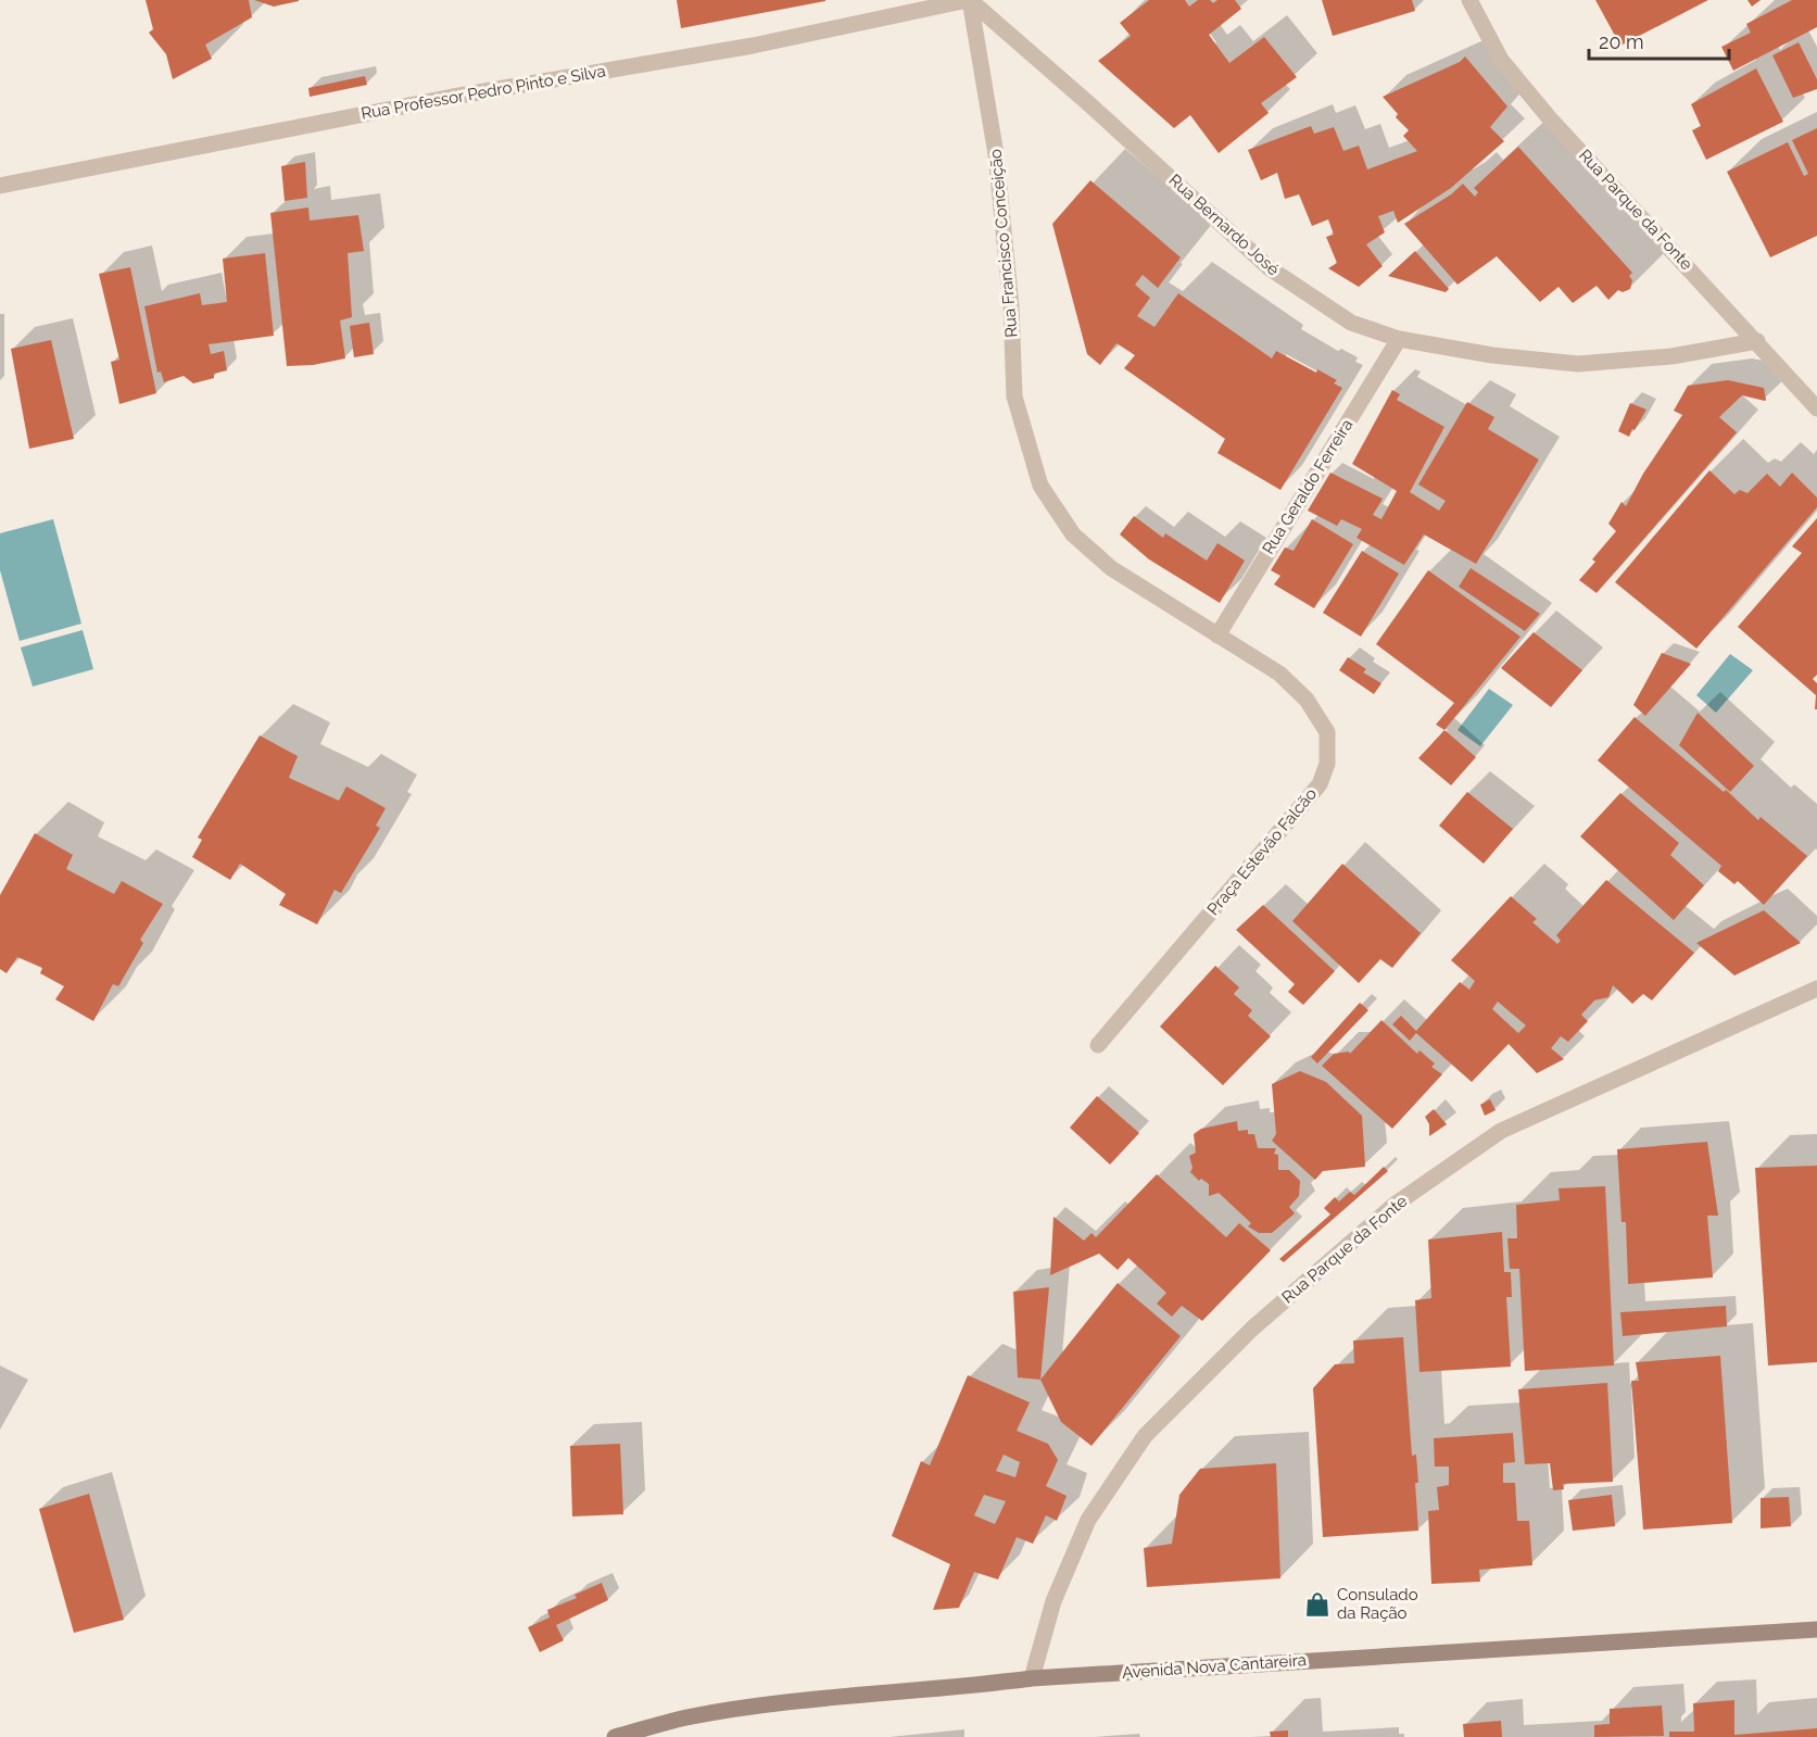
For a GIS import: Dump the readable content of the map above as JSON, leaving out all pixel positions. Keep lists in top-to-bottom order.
{
  "streets": {
    "main road": ["Avenida Nova Cantareira"],
    "street": [
      "Rua Professor Pedro Pinto e Silva",
      "Rua Parque da Fonte",
      "Rua Bernardo José",
      "Rua Francisco Conceição",
      "Rua Geraldo Ferreira",
      "Praça Estevão Falcão"
    ]
  },
  "crossings": [
    ["Rua Professor Pedro Pinto e Silva", "Rua Bernardo José"],
    ["Rua Professor Pedro Pinto e Silva", "Rua Francisco Conceição"],
    ["Rua Parque da Fonte", "Rua Bernardo José"],
    ["Rua Parque da Fonte", "Avenida Nova Cantareira"],
    ["Rua Bernardo José", "Rua Francisco Conceição"],
    ["Rua Bernardo José", "Rua Geraldo Ferreira"],
    ["Rua Francisco Conceição", "Praça Estevão Falcão"],
    ["Rua Geraldo Ferreira", "Praça Estevão Falcão"]
  ],
  "places": {
    "shop": ["Consulado da Ração"]
  },
  "scale_bar": "20 m"
}
